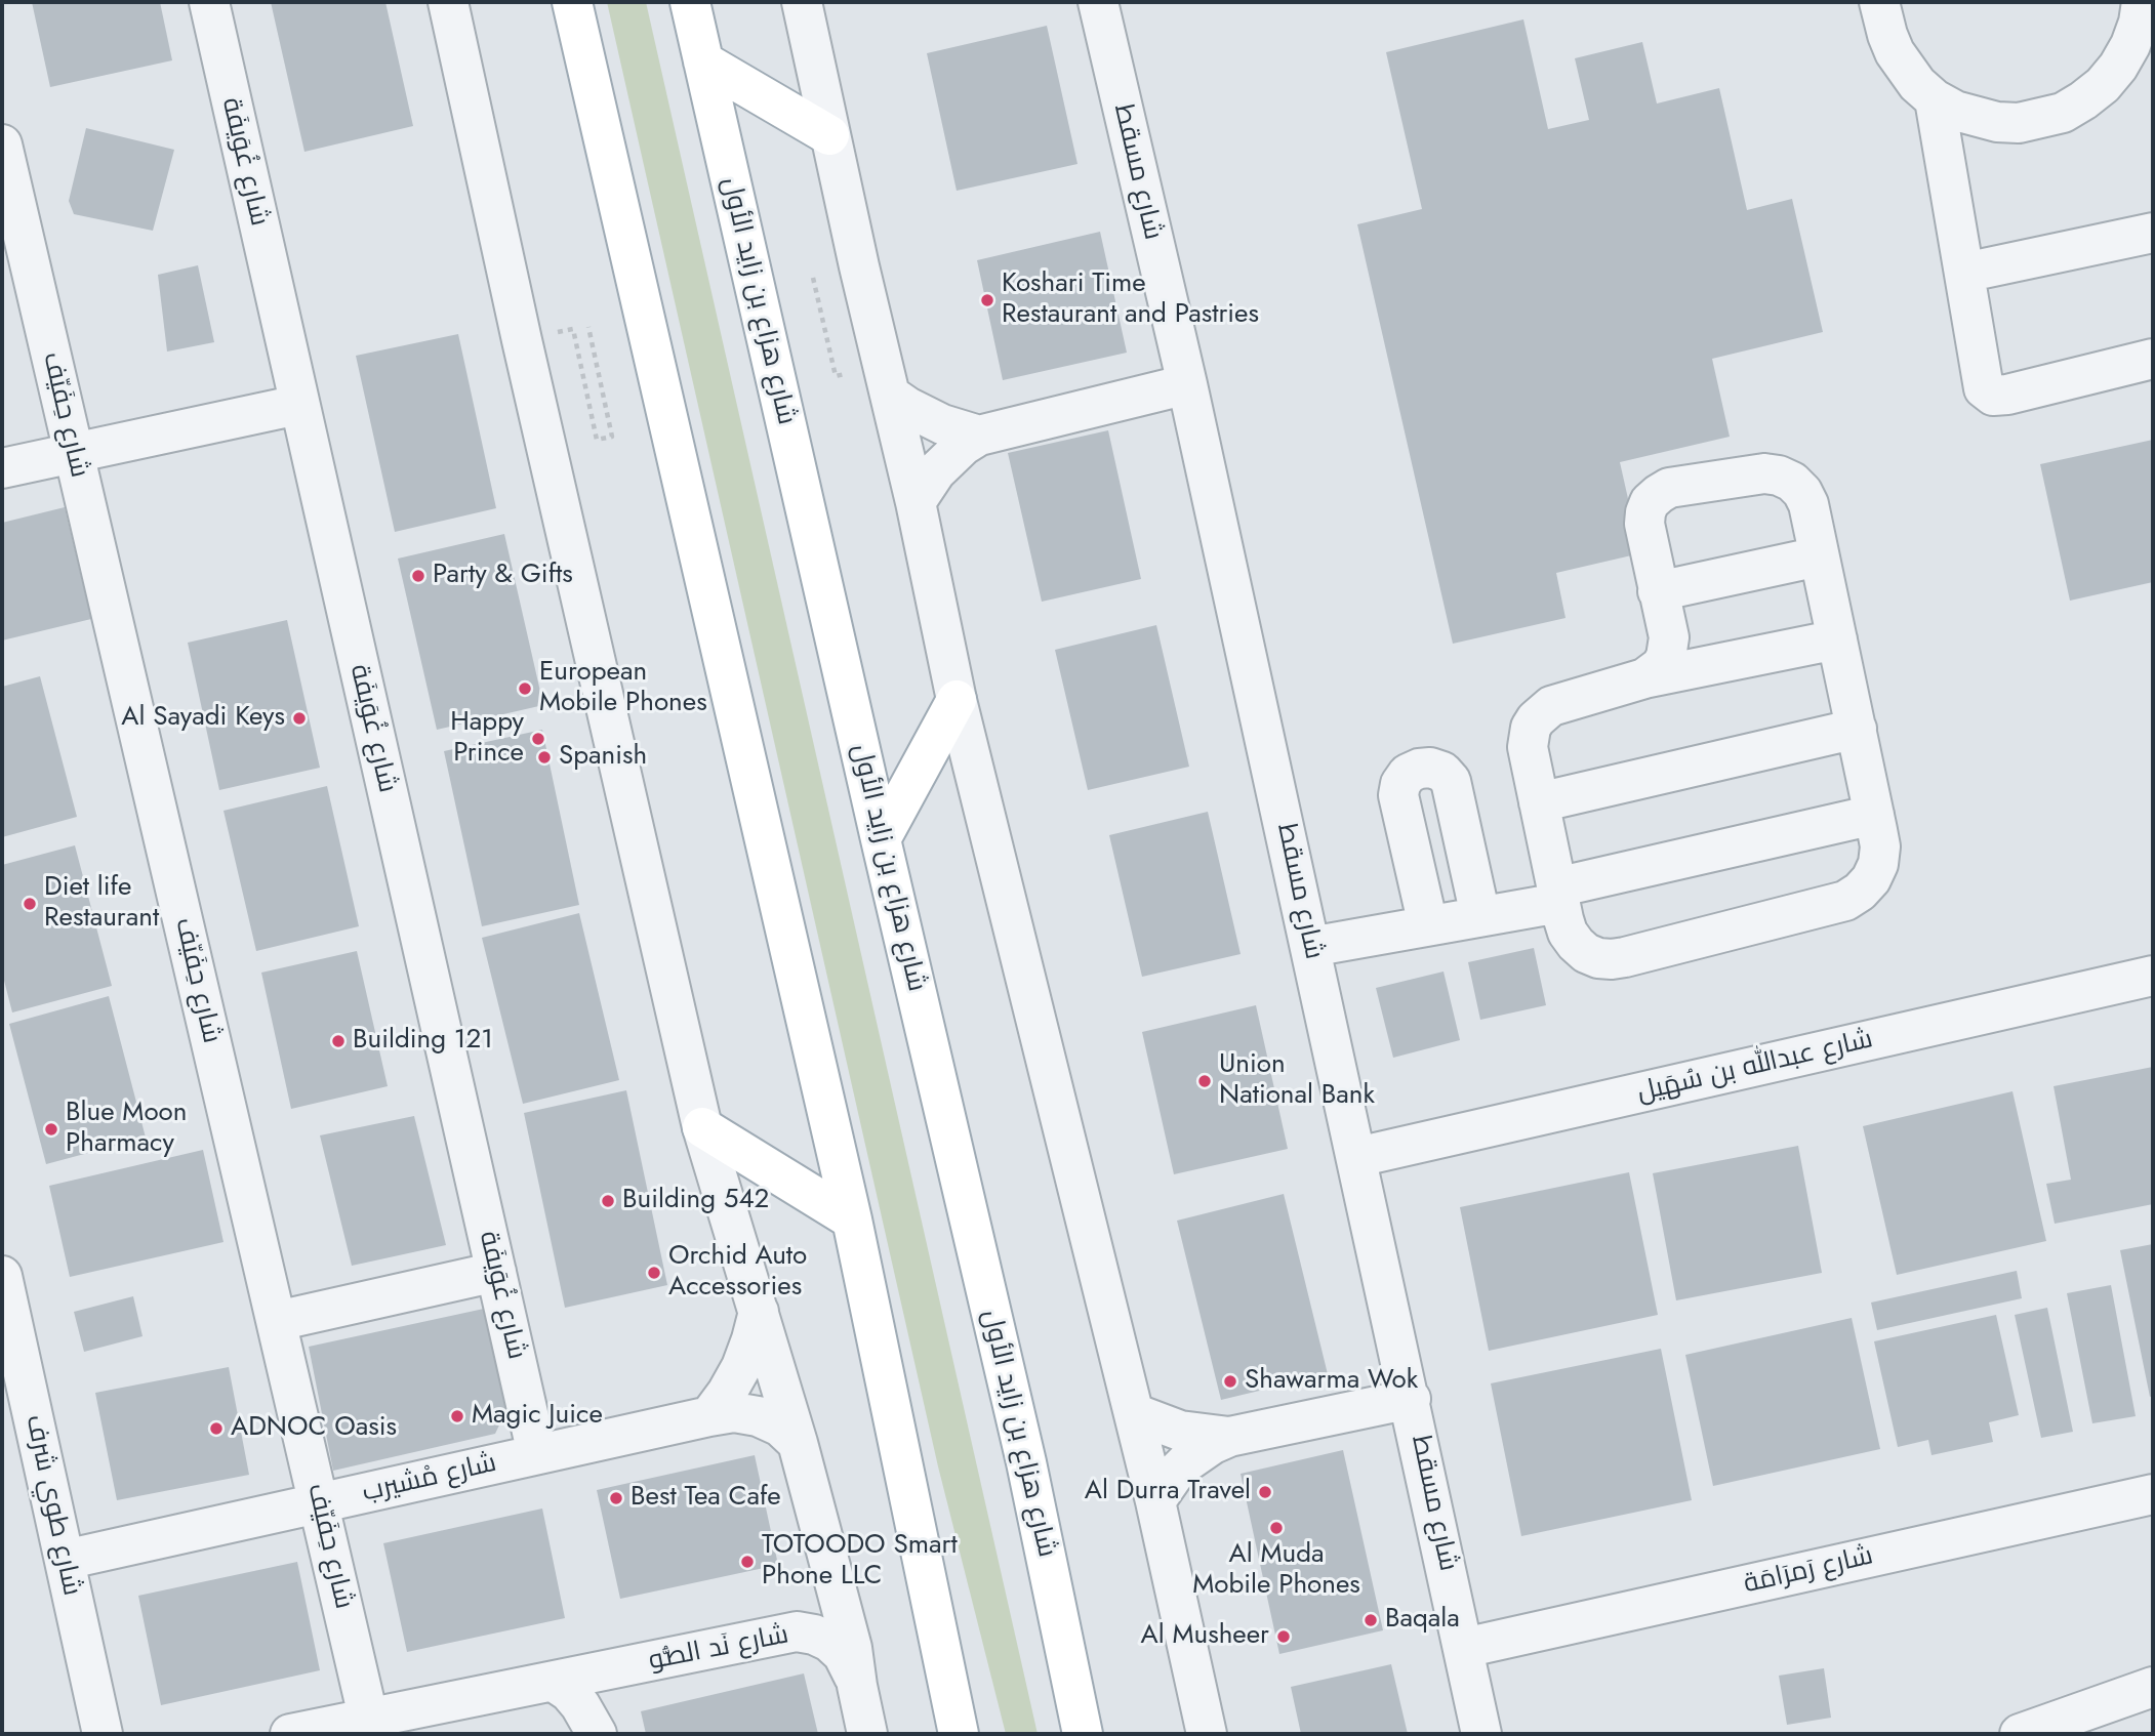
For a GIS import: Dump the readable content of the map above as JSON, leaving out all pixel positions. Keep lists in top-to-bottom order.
{
  "streets": {
    "main road": ["شارع هزاع بن زايد الأول"],
    "street": [
      "شارع غُوَيفَة",
      "شارع مسقط",
      "شارع حِفَيّف",
      "شارع عبدالله بن سُهَيل",
      "شارع مْشيرب",
      "شارع طوي شرف",
      "شارع رَمرَامَة",
      "شارع نَد الصُّو"
    ]
  },
  "crossings": [
    ["شارع غُوَيفَة", "شارع مْشيرب"],
    ["شارع مسقط", "شارع عبدالله بن سُهَيل"],
    ["شارع مسقط", "شارع رَمرَامَة"],
    ["شارع حِفَيّف", "شارع مْشيرب"],
    ["شارع حِفَيّف", "شارع نَد الصُّو"],
    ["شارع مْشيرب", "شارع طوي شرف"]
  ],
  "places": [
    "Koshari Time Restaurant and Pastries",
    "Party & Gifts",
    "European Mobile Phones",
    "Al Sayadi Keys",
    "Happy Prince",
    "Spanish",
    "Diet life Restaurant",
    "Building 121",
    "Union National Bank",
    "Blue Moon Pharmacy",
    "Building 542",
    "Orchid Auto Accessories",
    "Shawarma Wok",
    "Magic Juice",
    "ADNOC Oasis",
    "Al Durra Travel",
    "Best Tea Cafe",
    "Al Muda Mobile Phones",
    "TOTOODO Smart Phone LLC",
    "Baqala",
    "Al Musheer"
  ]
}
